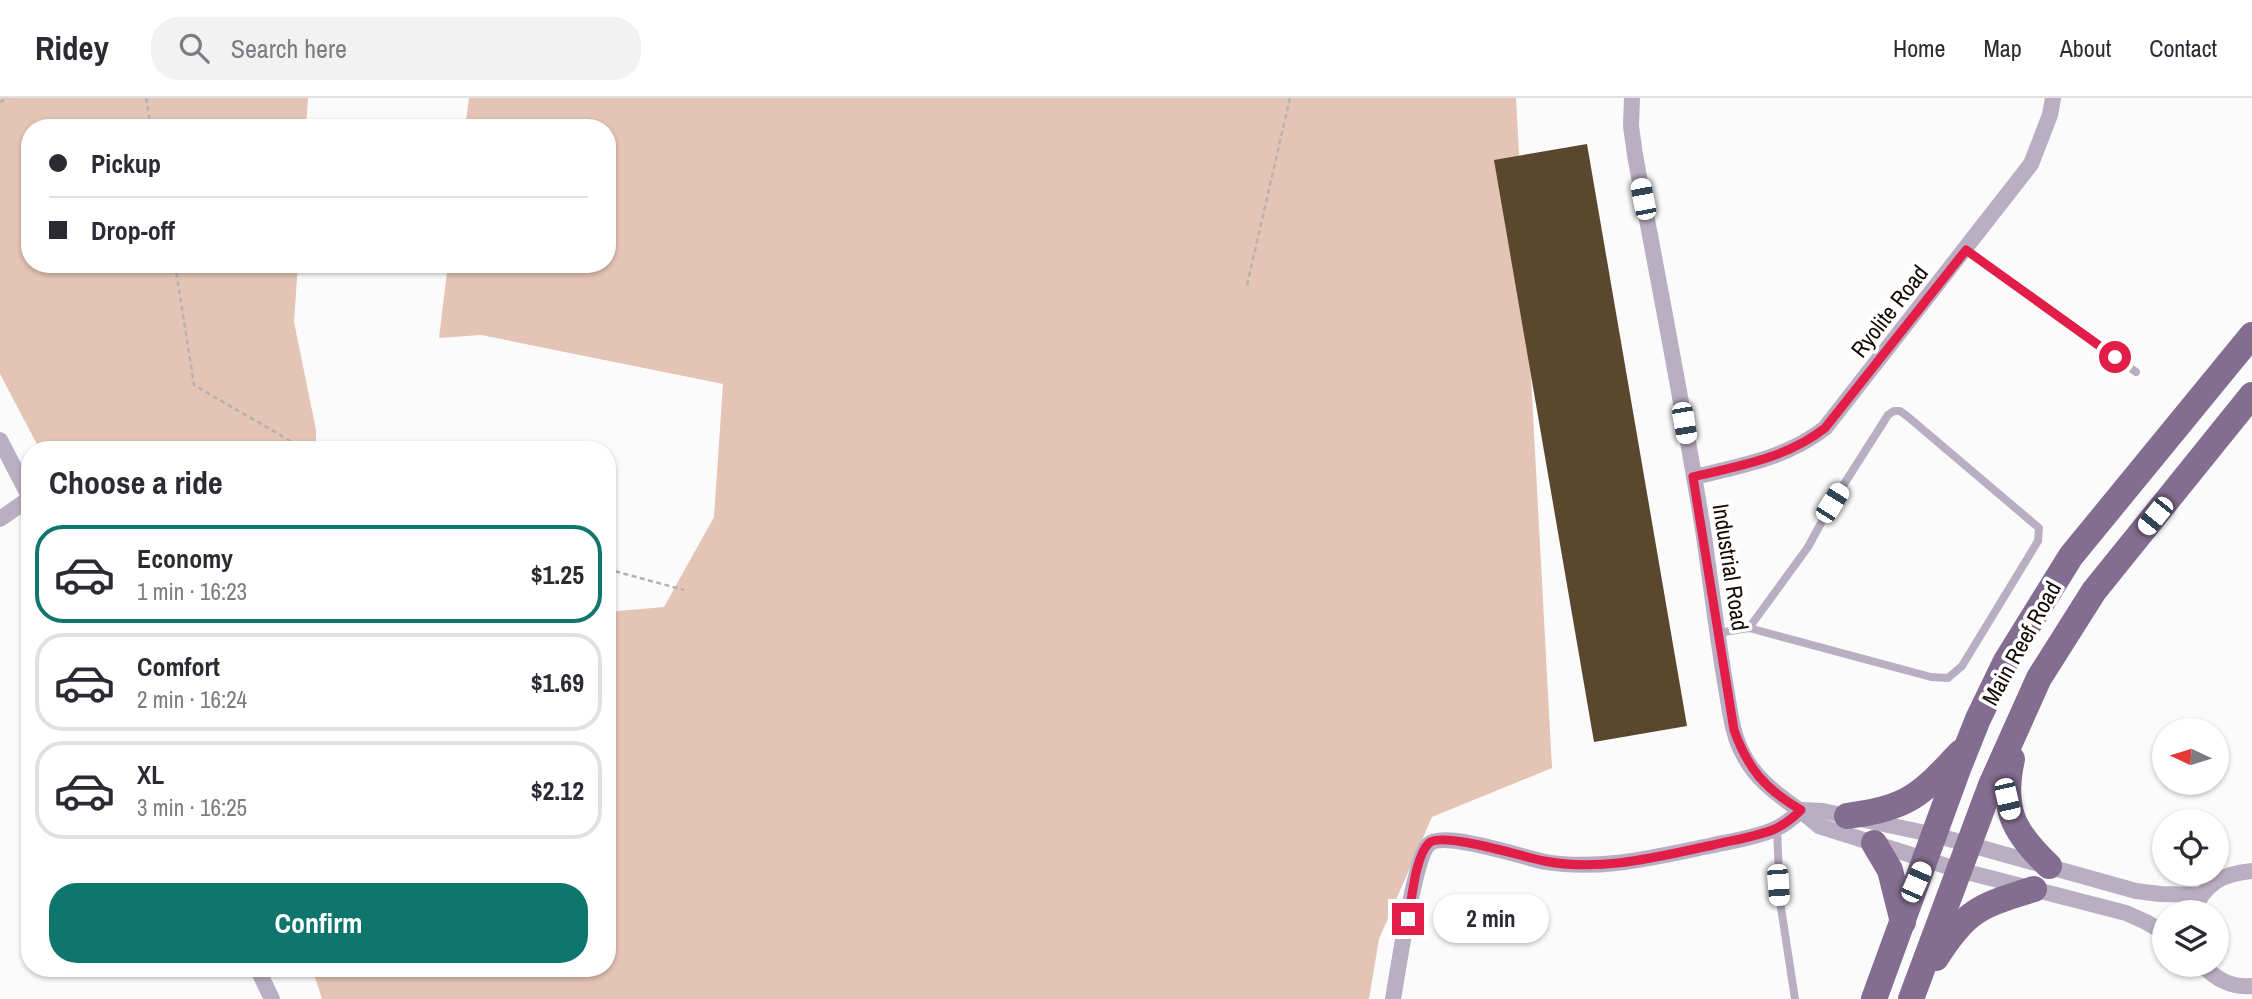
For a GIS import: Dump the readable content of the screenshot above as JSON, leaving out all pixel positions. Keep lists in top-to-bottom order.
{
  "streets": {
    "main road": ["Main Reef Road"],
    "street": ["Ryolite Road", "Industrial Road"]
  },
  "crossings": [
    ["Ryolite Road", "Industrial Road"],
    ["Industrial Road", "Main Reef Road"]
  ],
  "north": "left",
  "page": {
    "header": "Ridey",
    "search": "Search here",
    "nav": [
      "Home",
      "Map",
      "About",
      "Contact"
    ],
    "banner": ["Pickup", "Drop-off"],
    "heading": "Choose a ride",
    "list": [
      {
        "name": "Economy",
        "note": "1 min · 16:23",
        "value": "$1.25"
      },
      {
        "name": "Comfort",
        "note": "2 min · 16:24",
        "value": "$1.69"
      },
      {
        "name": "XL",
        "note": "3 min · 16:25",
        "value": "$2.12"
      }
    ],
    "buttons": "Confirm",
    "bubble": "2 min"
  }
}
